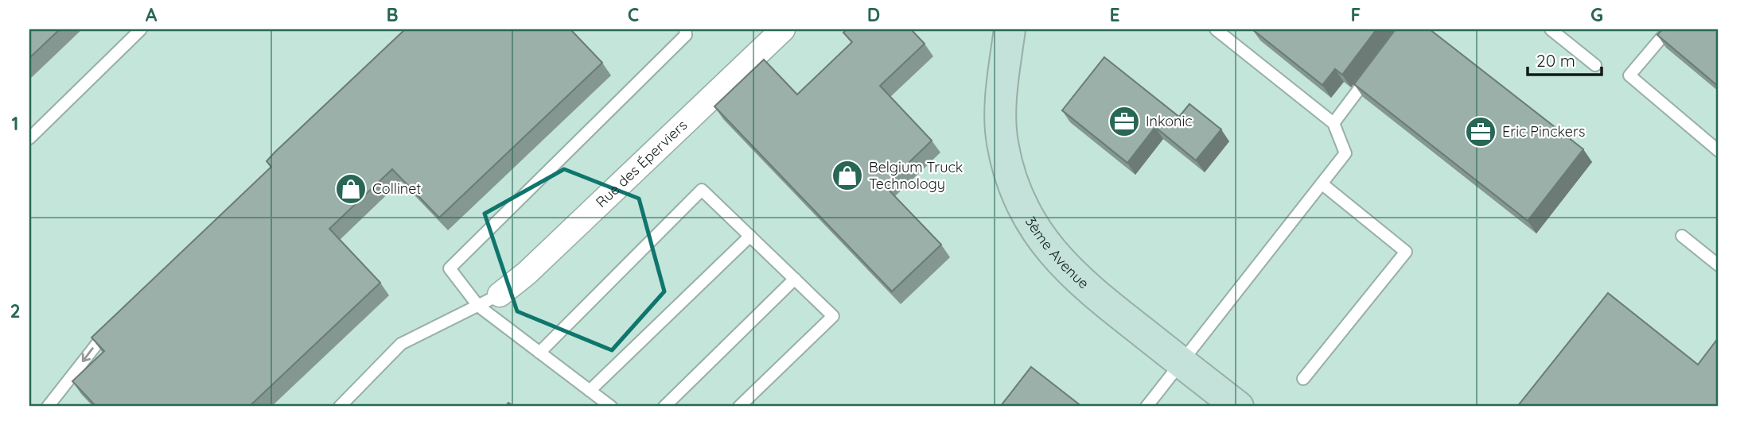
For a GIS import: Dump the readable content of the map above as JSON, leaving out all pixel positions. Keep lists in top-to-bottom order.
{
  "streets": {
    "street": ["Rue des Éperviers", "3ème Avenue"]
  },
  "places": {
    "office": ["Inkonic", "Eric Pinckers"],
    "shop": ["Belgium Truck Technology", "Collinet"]
  },
  "scale_bar": "20 m",
  "grid": {
    "columns": [
      "A",
      "B",
      "C",
      "D",
      "E",
      "F",
      "G"
    ],
    "rows": ["1", "2"]
  }
}
